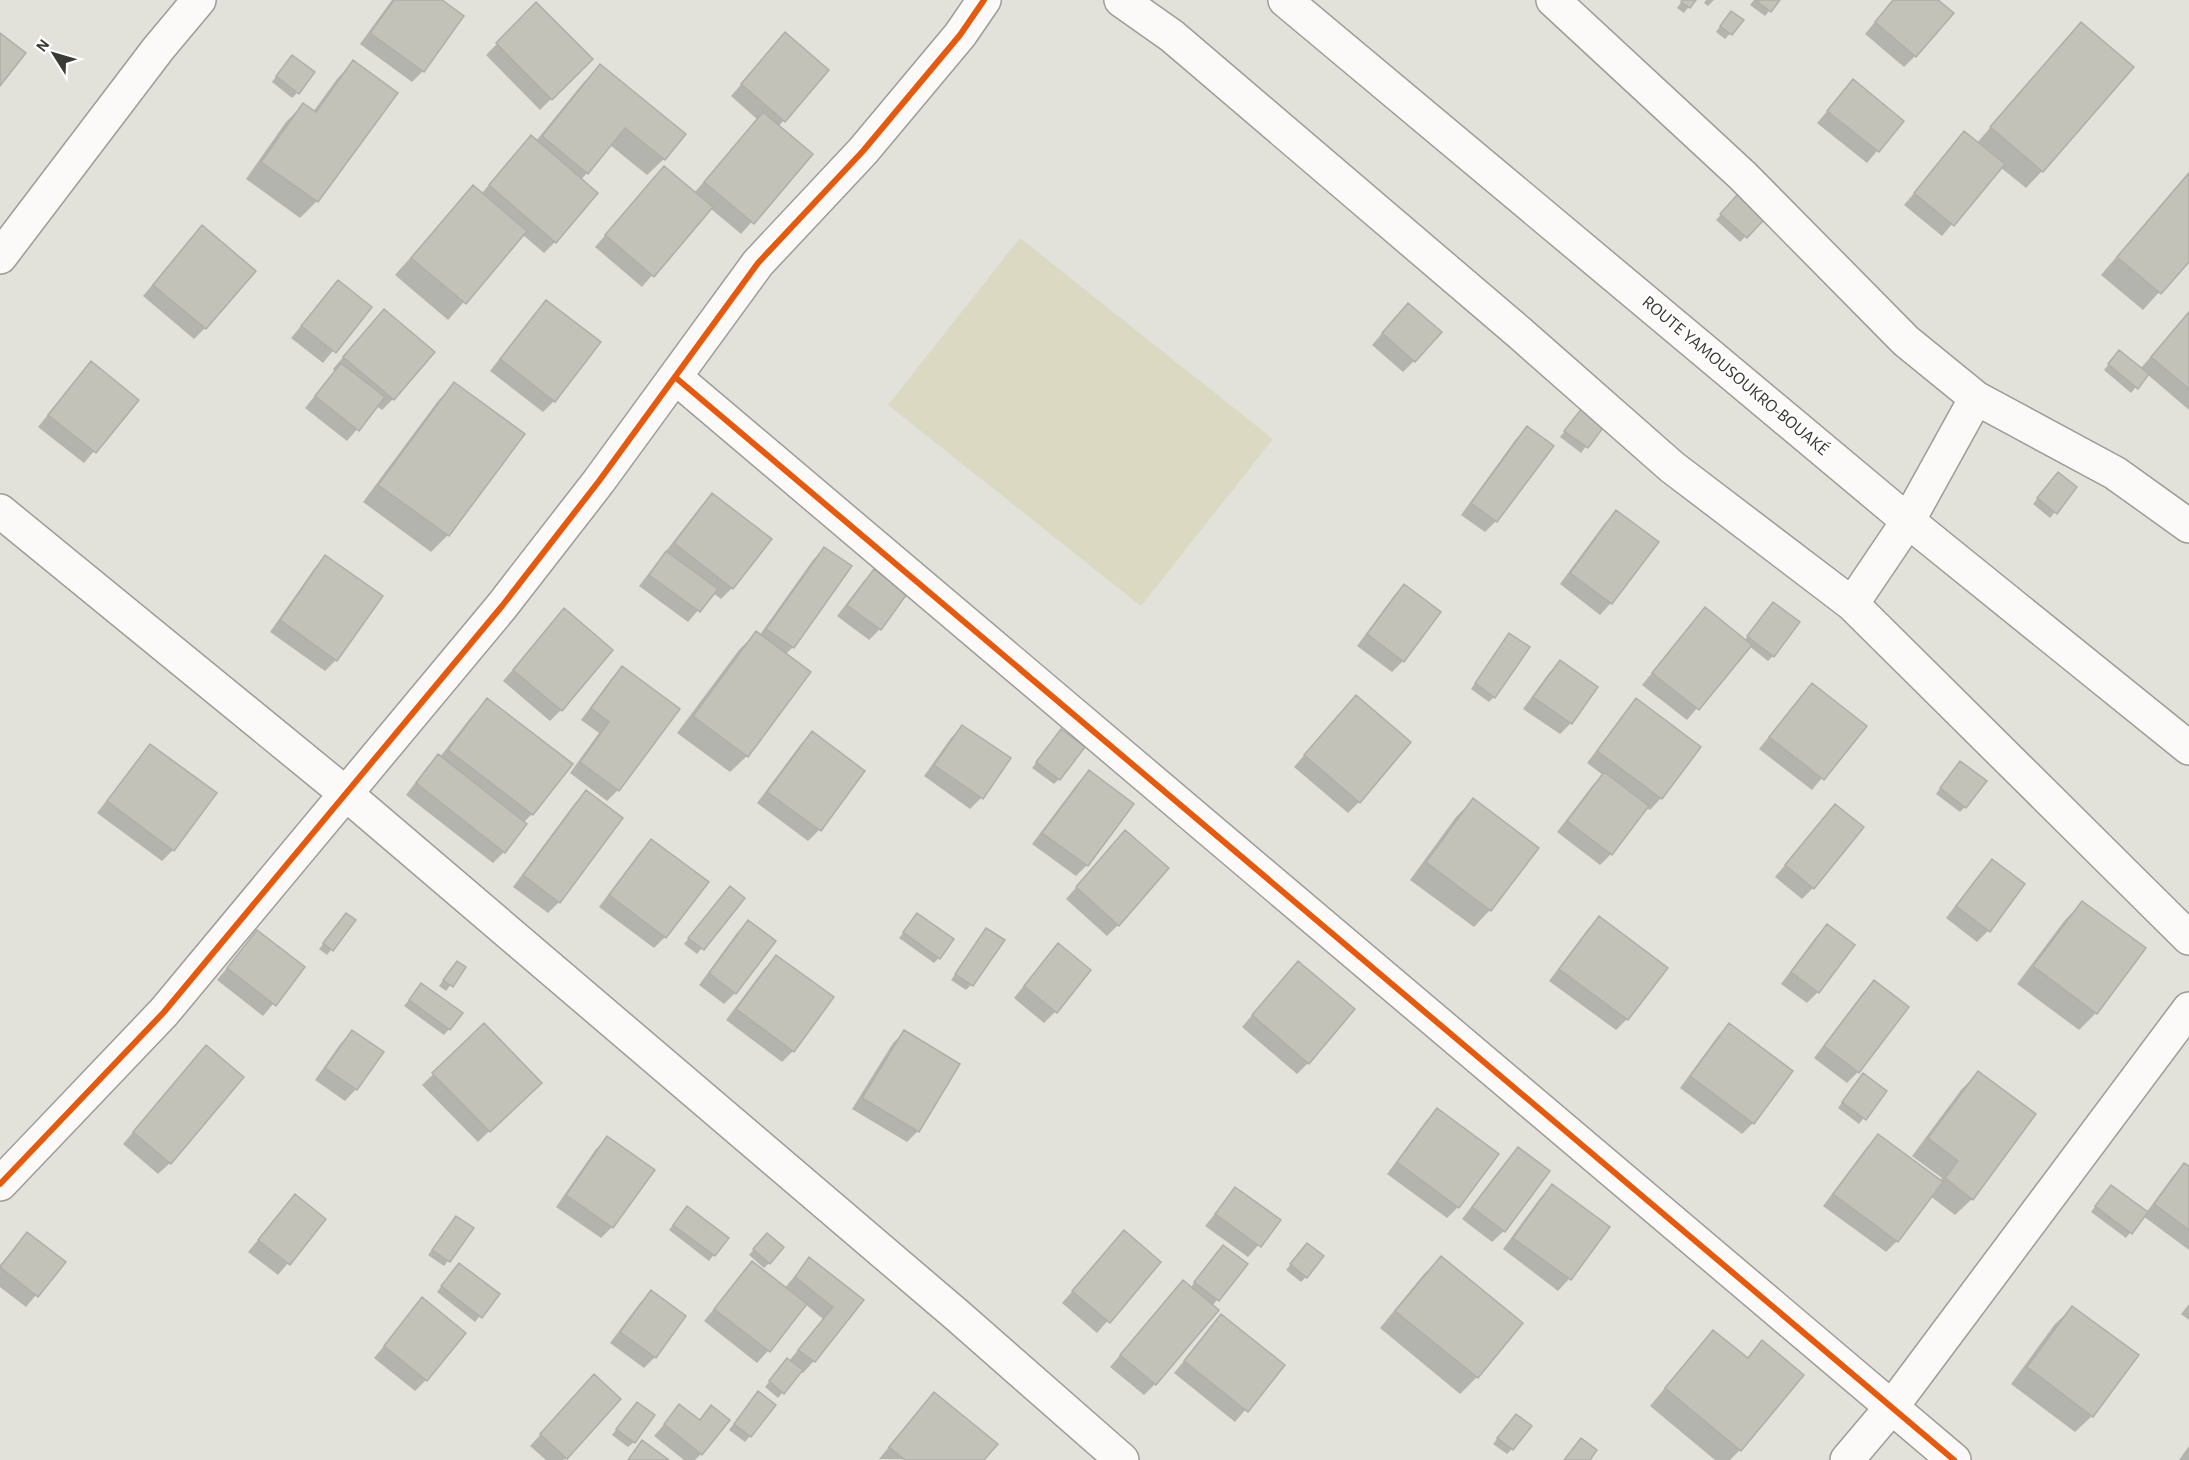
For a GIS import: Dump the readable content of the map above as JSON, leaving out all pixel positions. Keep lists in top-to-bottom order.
{
  "streets": {
    "street": ["ROUTE YAMOUSOUKRO-BOUAKÉ"]
  },
  "north": "top left"
}
